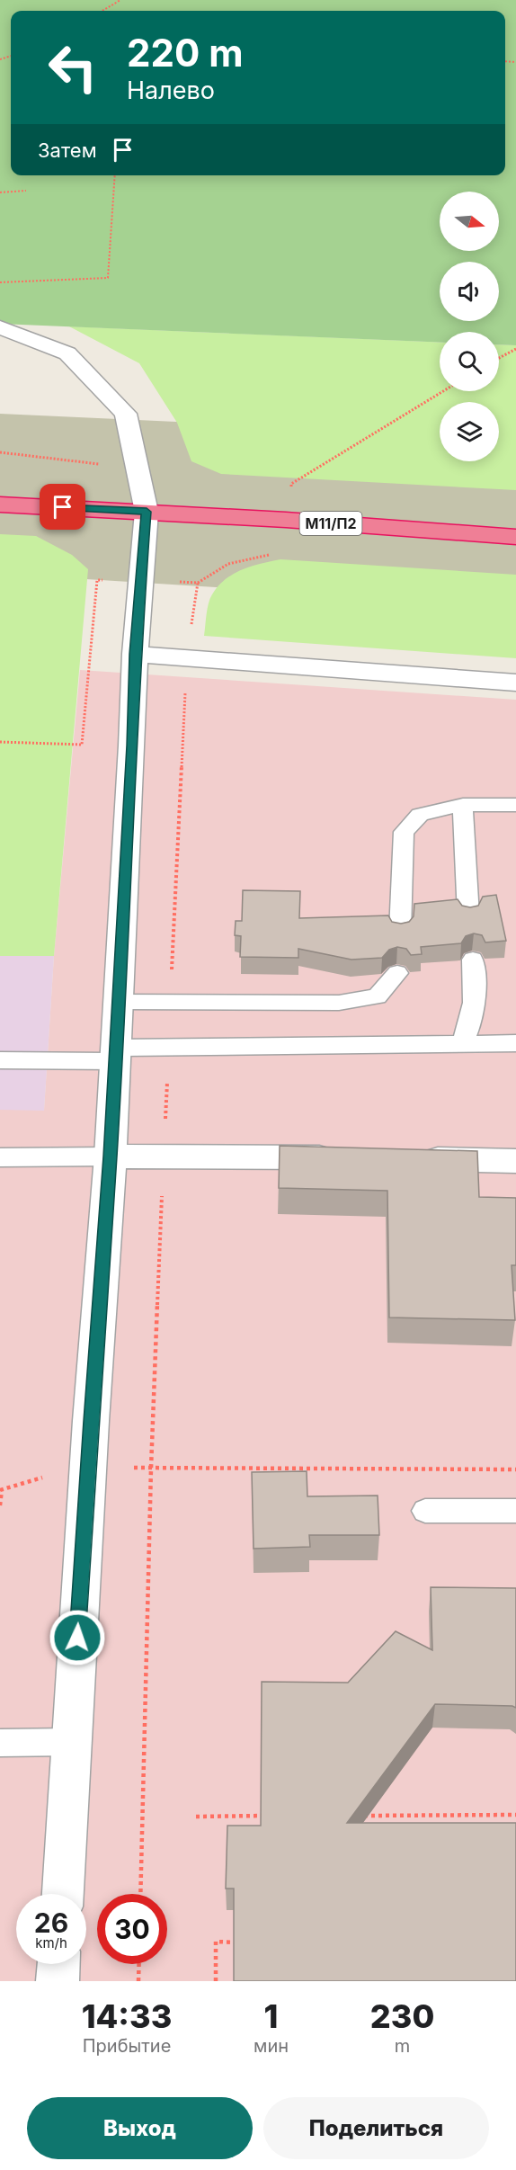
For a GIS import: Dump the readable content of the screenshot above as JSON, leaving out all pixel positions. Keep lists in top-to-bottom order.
{
  "streets": {
    "highway": ["М11/П2"]
  },
  "north": "right",
  "page": {
    "turn": ["220 m", "Налево"],
    "then": "Затем",
    "speed": "26 km/h",
    "limit": "30",
    "eta": [
      "14:33",
      "Прибытие",
      "1",
      "мин",
      "230",
      "m"
    ],
    "buttons": ["Выход", "Поделиться"]
  }
}
